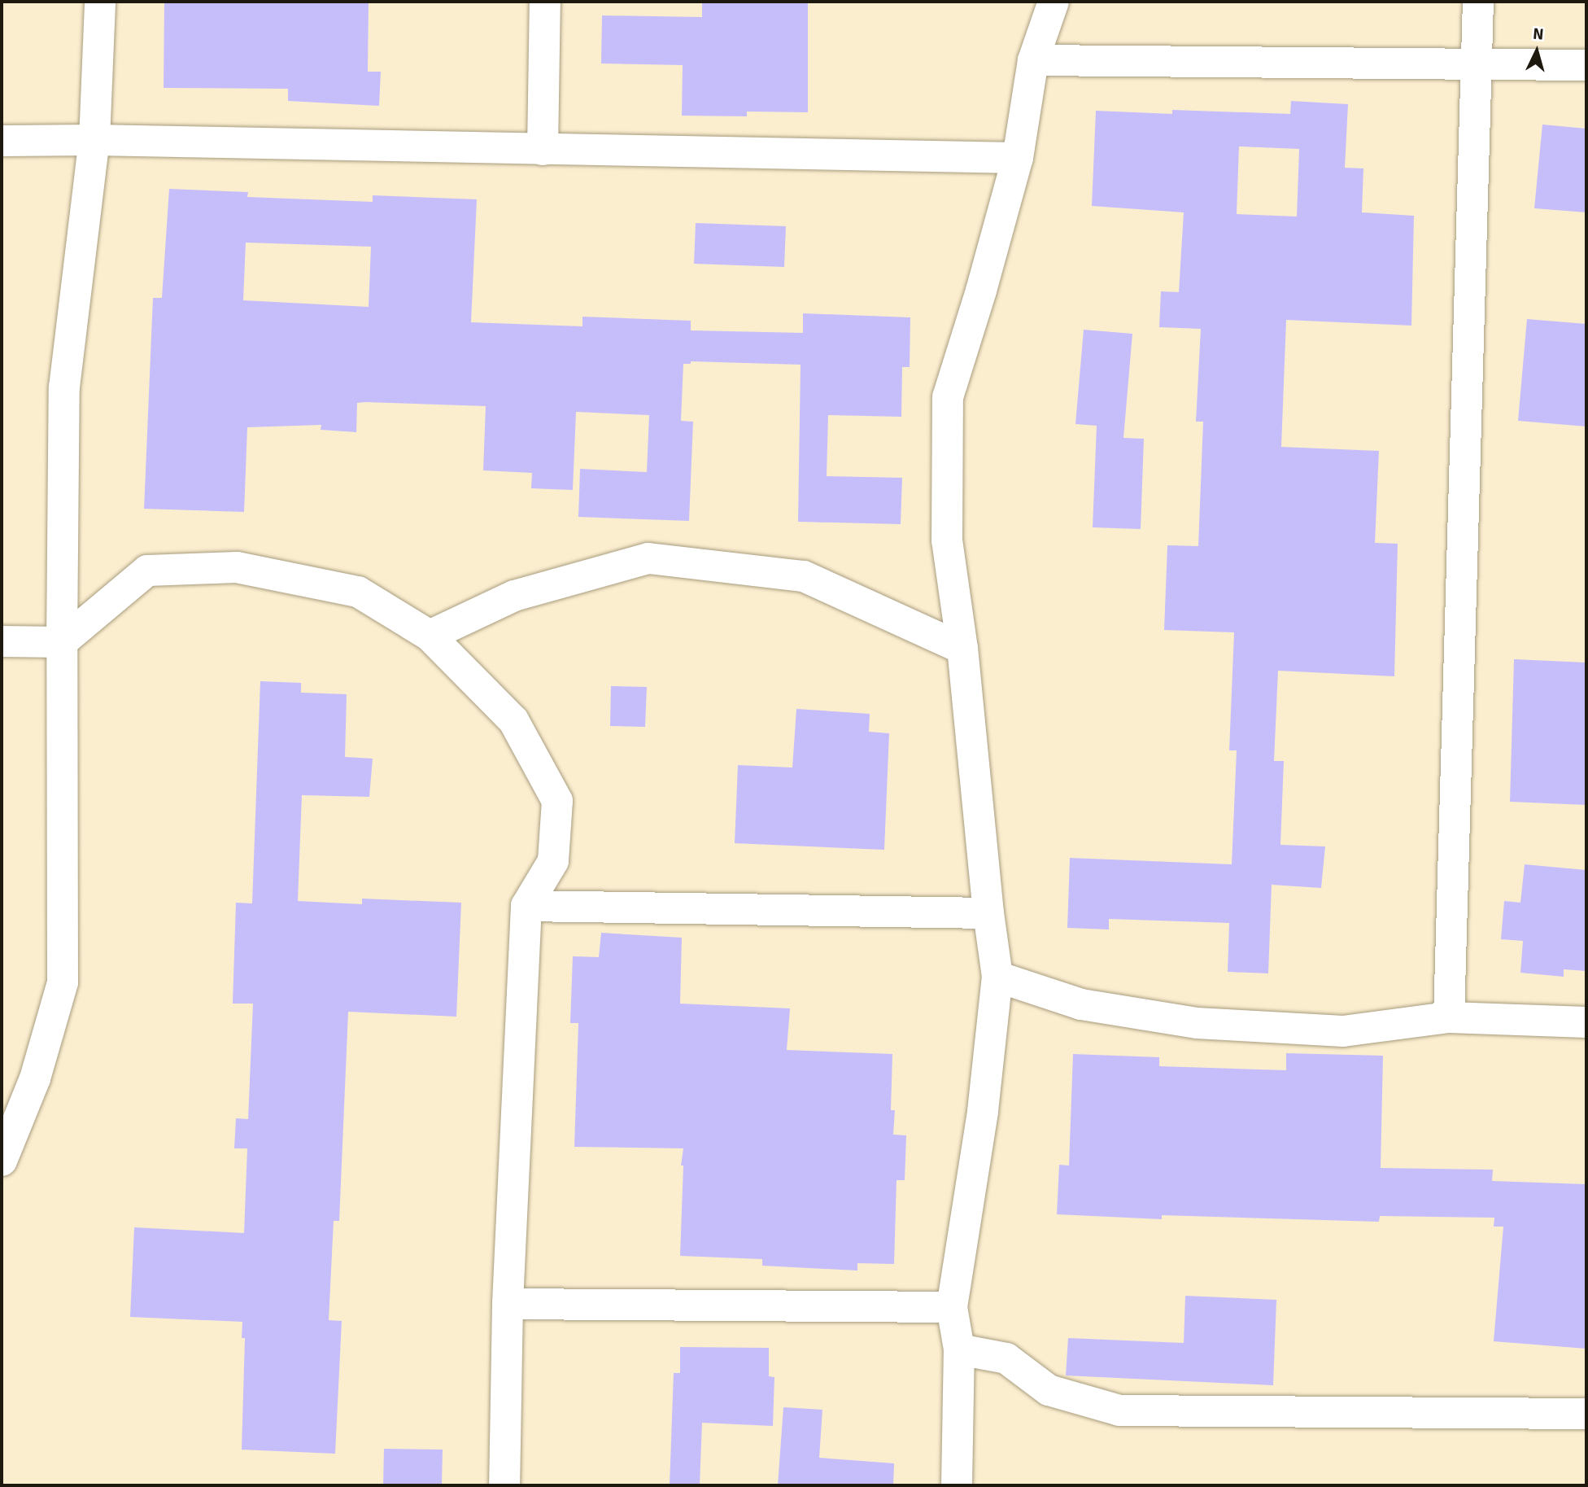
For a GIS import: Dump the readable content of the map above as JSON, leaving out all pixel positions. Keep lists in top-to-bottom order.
{
  "north": "top"
}
